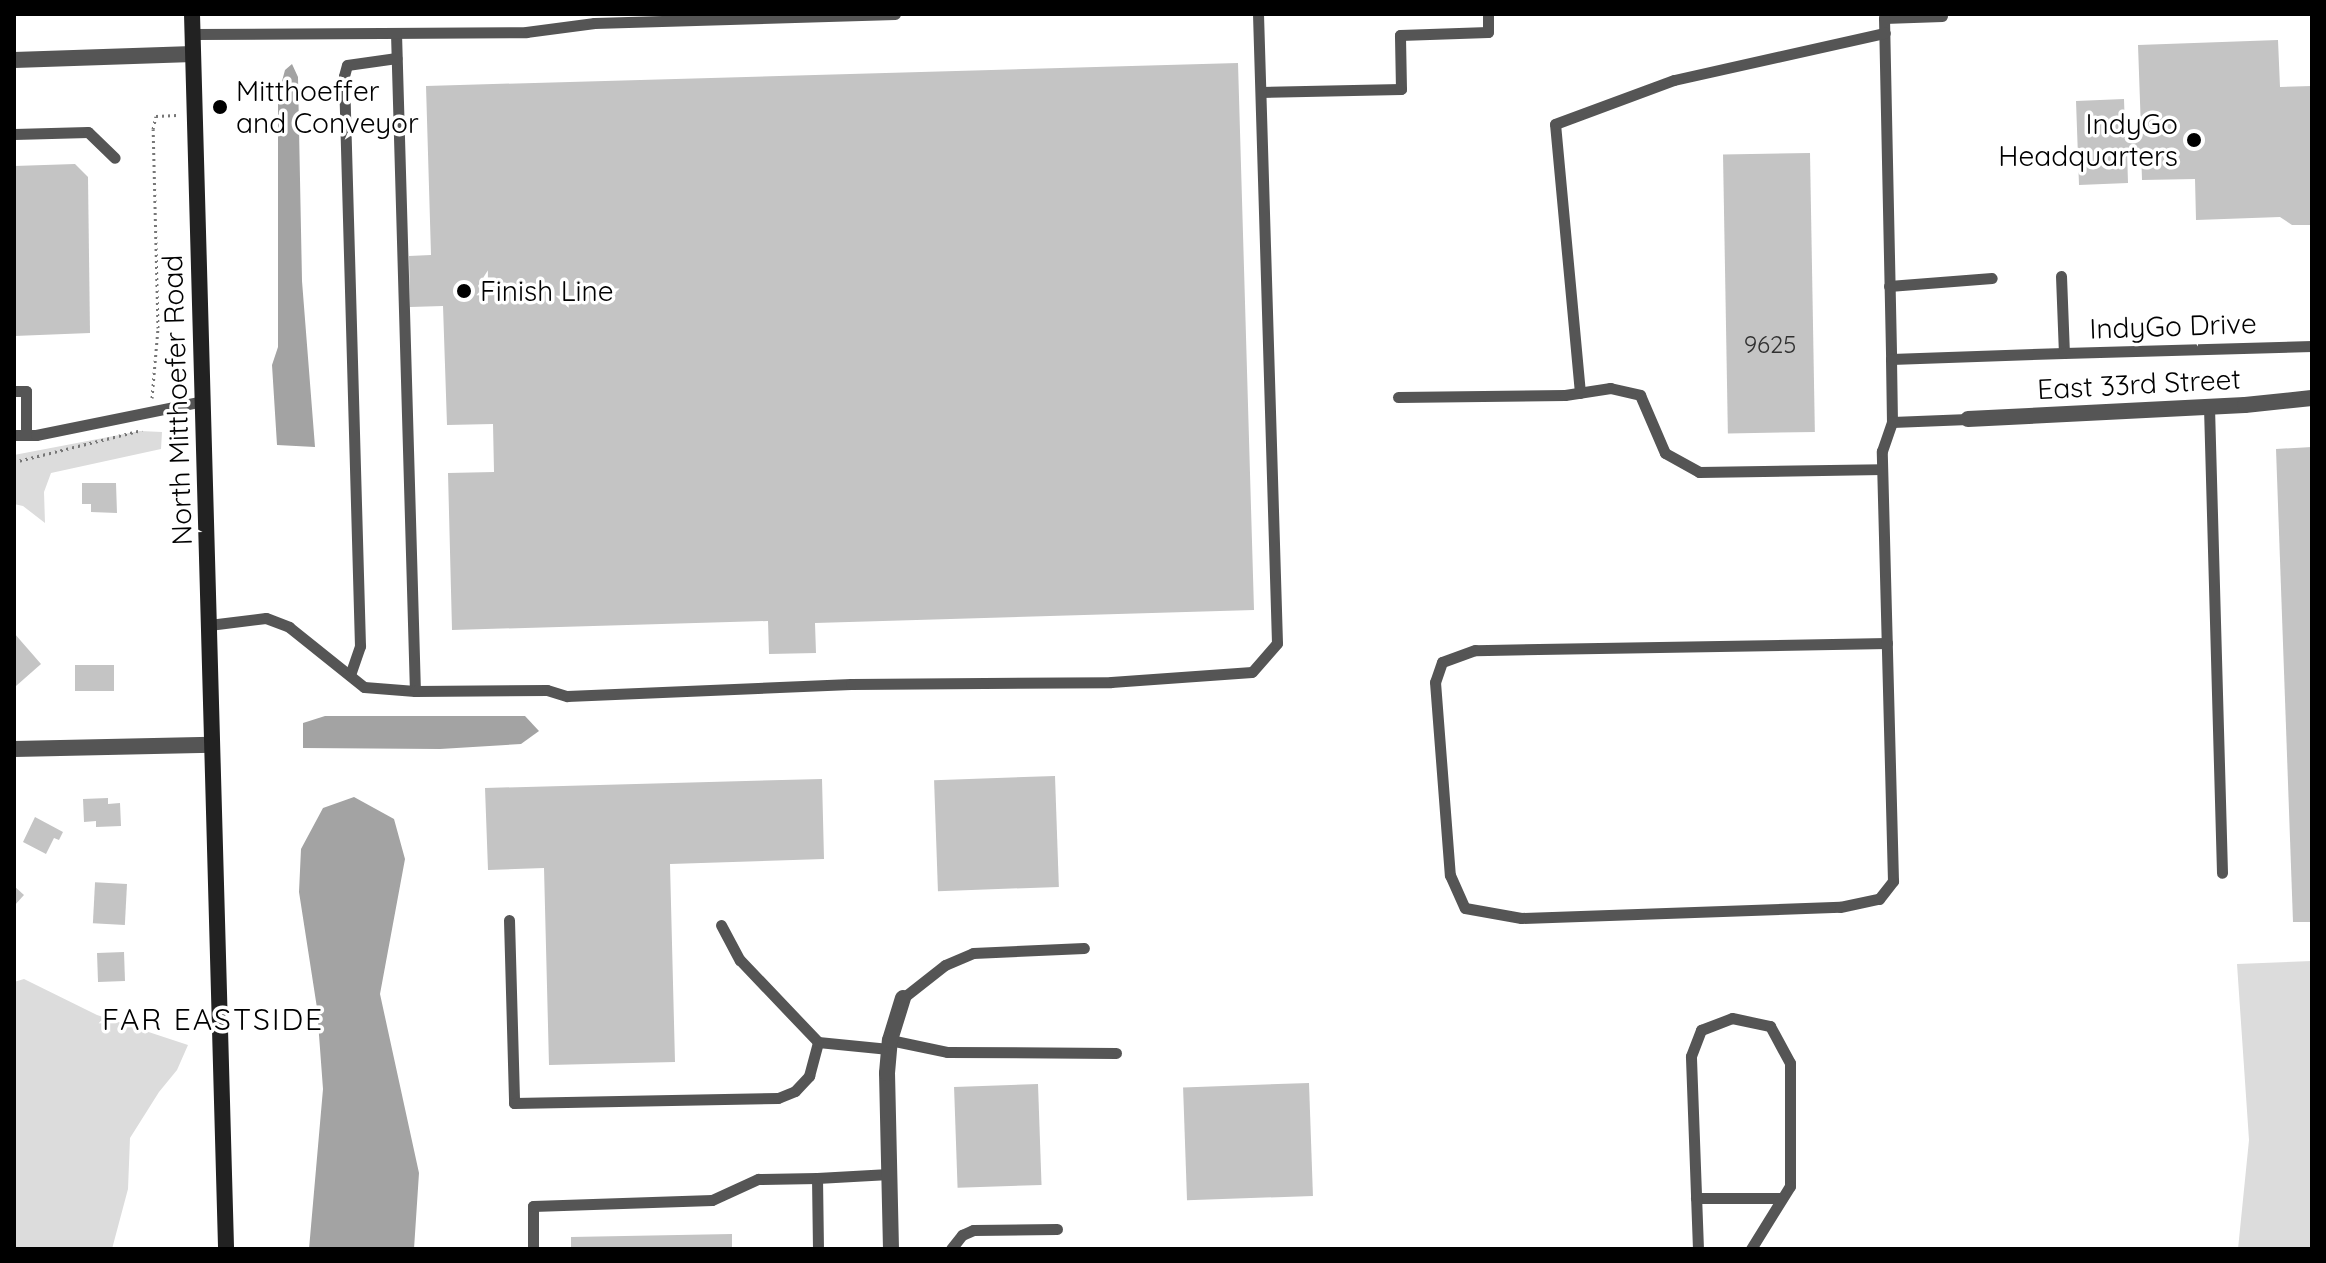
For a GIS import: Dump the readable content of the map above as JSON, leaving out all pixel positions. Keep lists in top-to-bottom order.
{
  "streets": {
    "main road": ["North Mitthoefer Road"],
    "street": ["East 33rd Street"],
    "lane": ["IndyGo Drive"]
  },
  "districts": ["FAR EASTSIDE"],
  "places": ["Mitthoeffer and Conveyor", "IndyGo Headquarters", "Finish Line"],
  "house_numbers": ["9625"]
}
